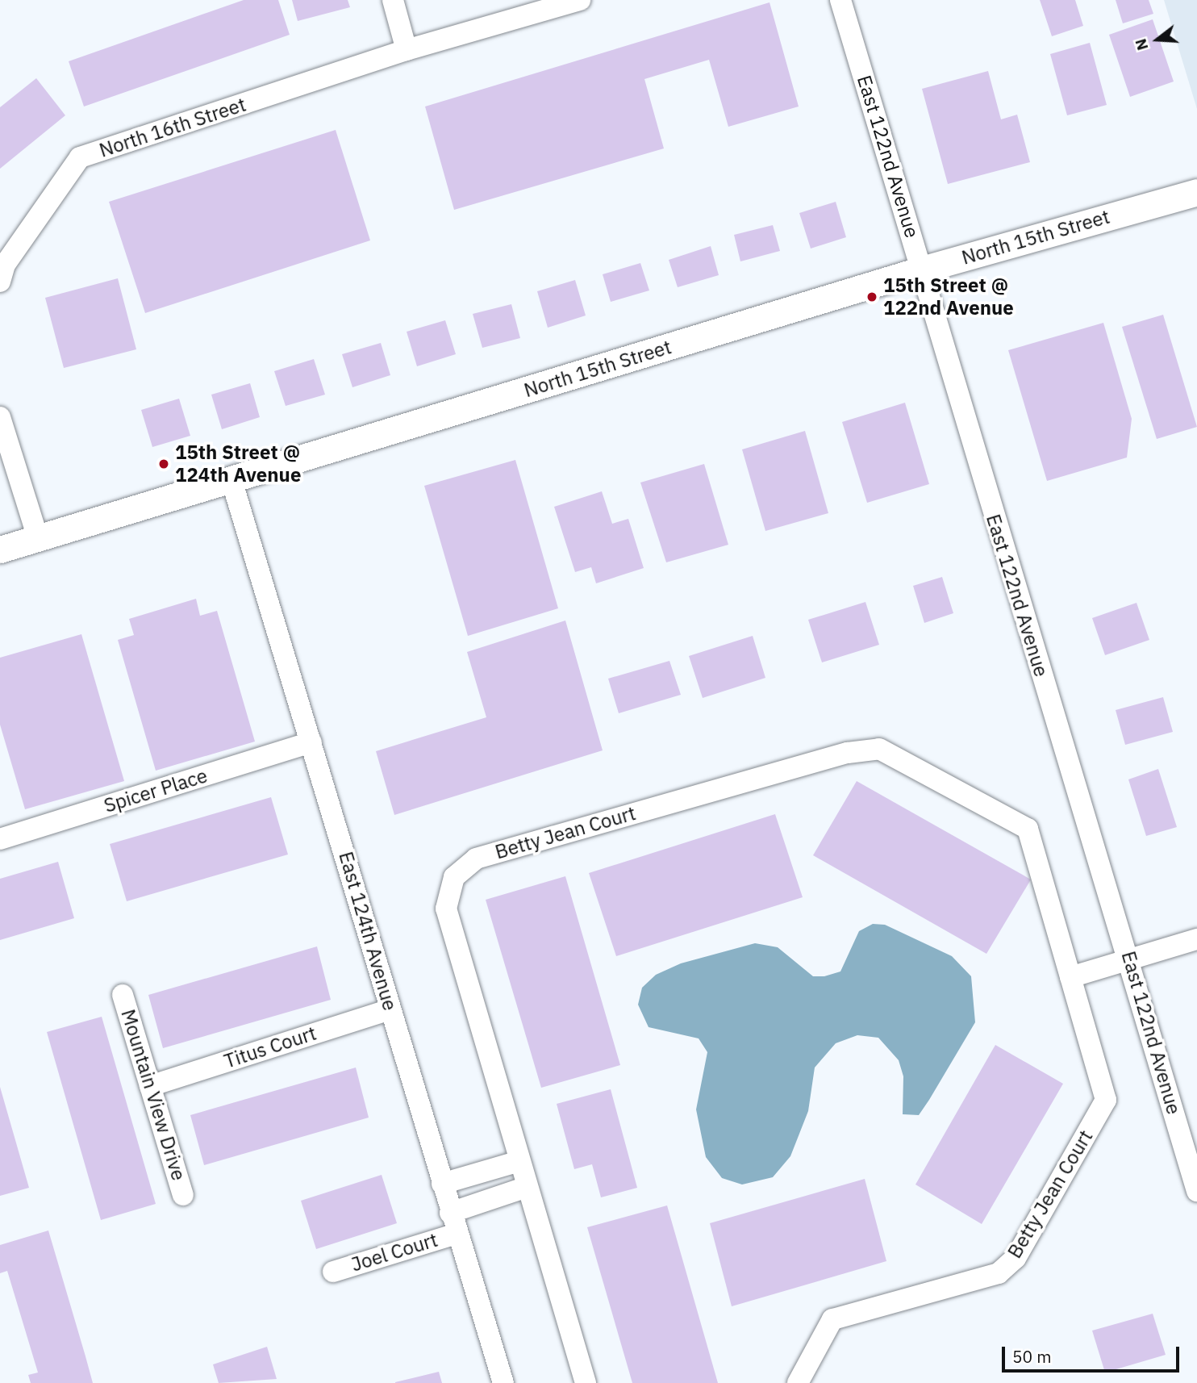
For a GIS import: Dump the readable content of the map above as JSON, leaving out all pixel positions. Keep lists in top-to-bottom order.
{
  "streets": {
    "street": [
      "North 16th Street",
      "East 122nd Avenue",
      "North 15th Street",
      "Spicer Place",
      "Betty Jean Court",
      "East 124th Avenue",
      "Titus Court",
      "Mountain View Drive",
      "Joel Court"
    ]
  },
  "crossings": [
    ["East 122nd Avenue", "North 15th Street"],
    ["North 15th Street", "East 124th Avenue"],
    ["Spicer Place", "East 124th Avenue"],
    ["East 124th Avenue", "Titus Court"],
    ["East 124th Avenue", "Joel Court"],
    ["Titus Court", "Mountain View Drive"]
  ],
  "places": ["15th Street @ 122nd Avenue", "15th Street @ 124th Avenue"],
  "scale_bar": "50 m",
  "north": "left"
}
